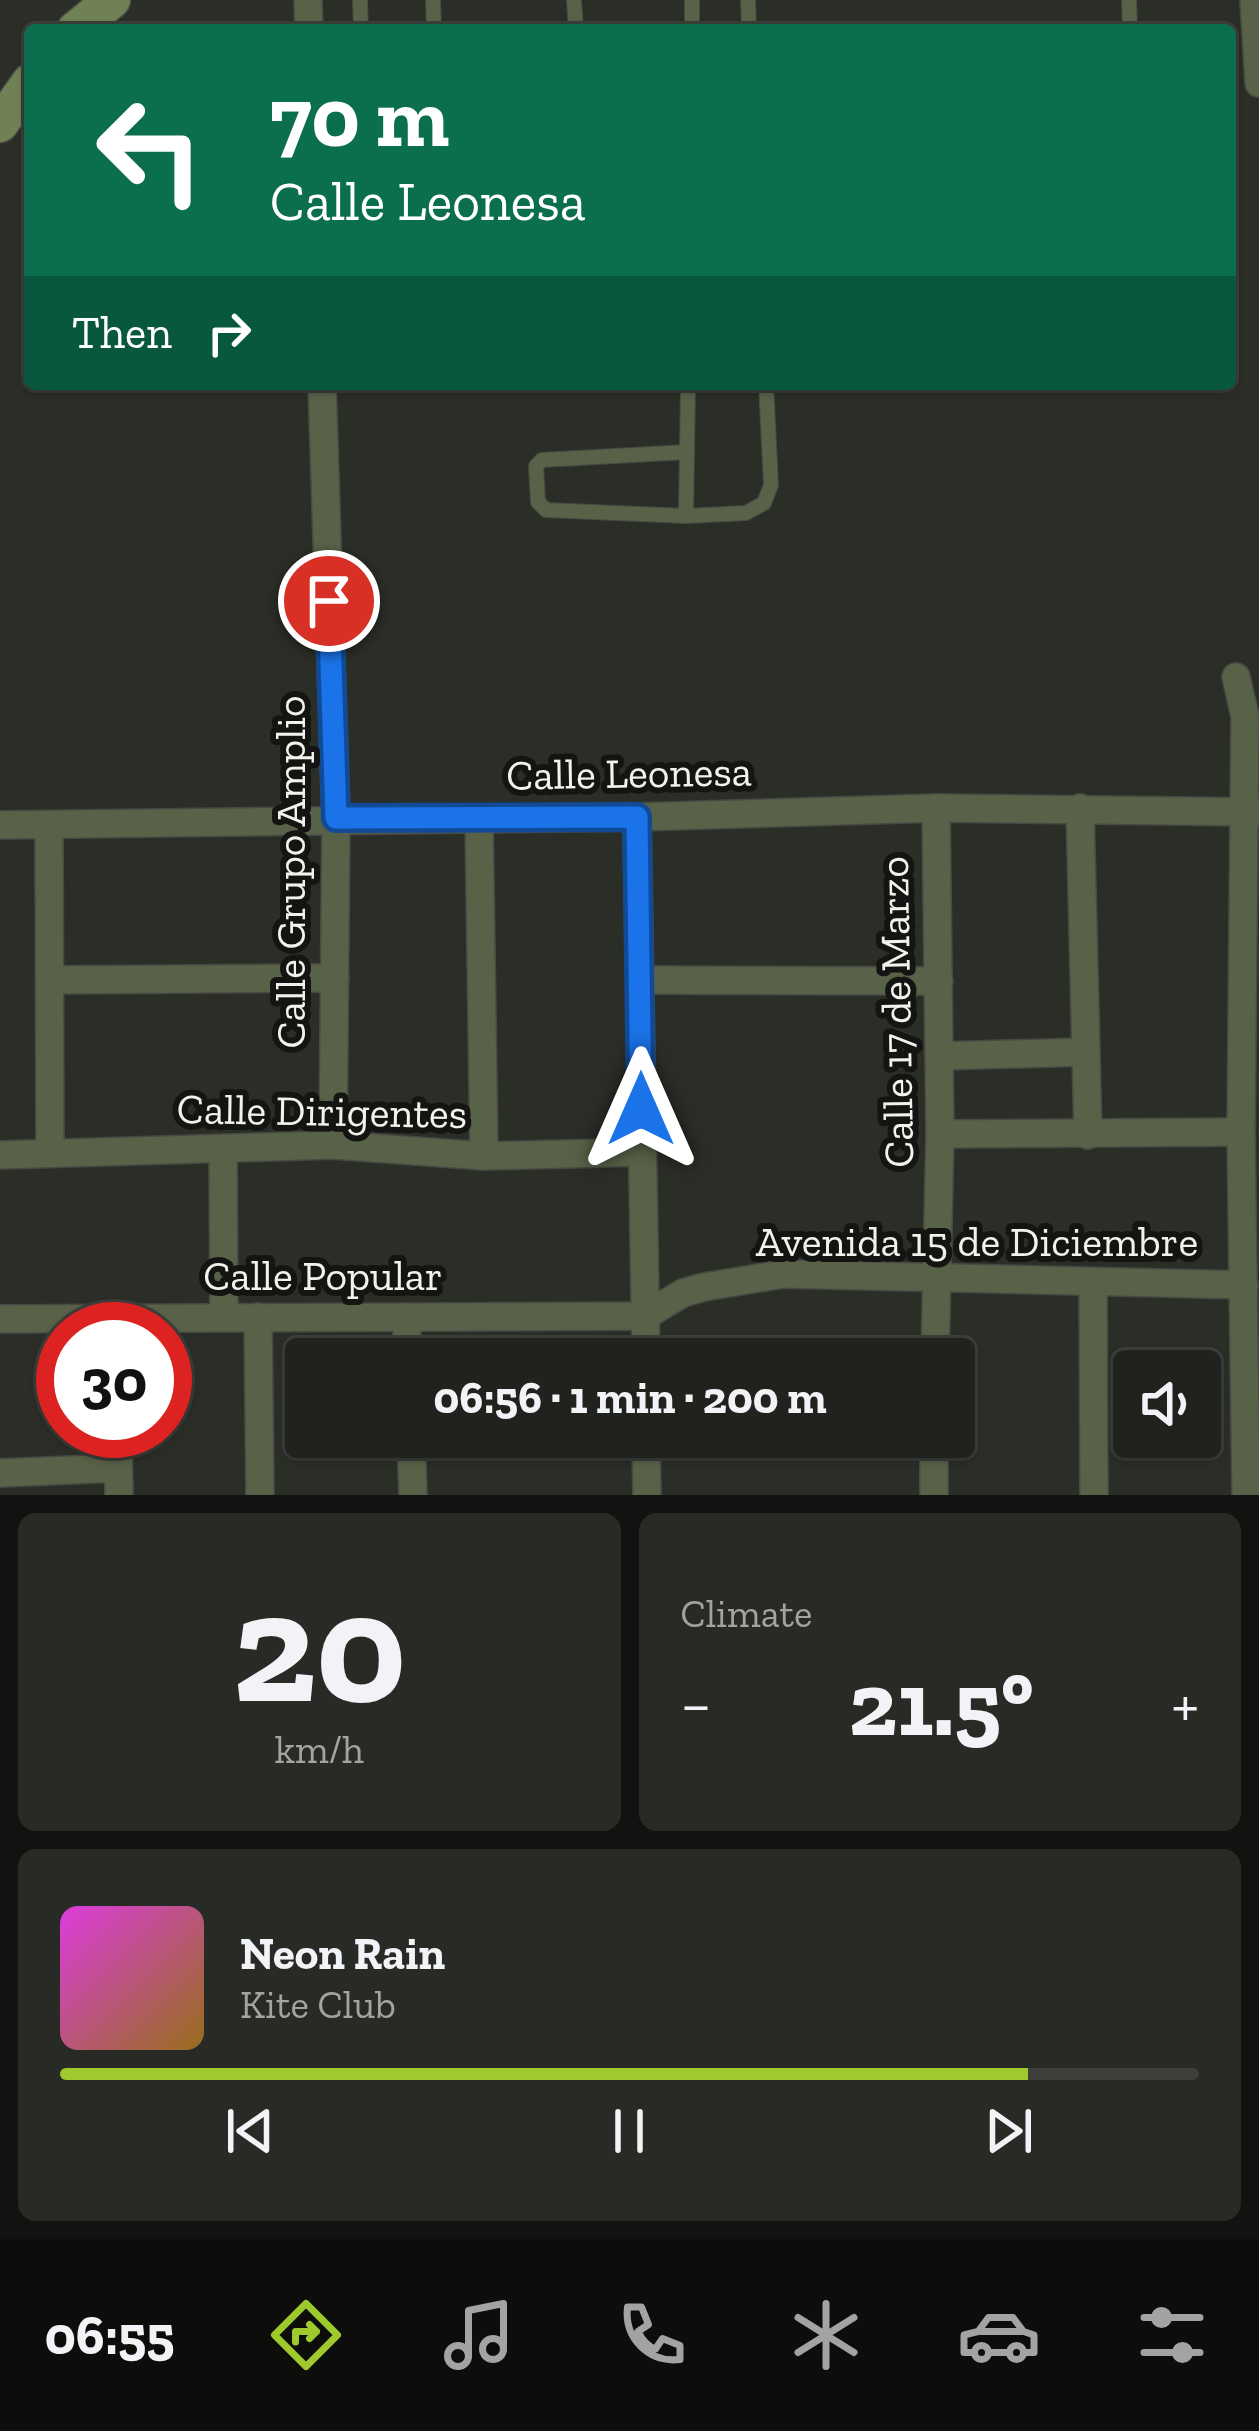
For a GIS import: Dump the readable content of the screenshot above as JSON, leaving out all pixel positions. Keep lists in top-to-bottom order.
{
  "streets": {
    "street": [
      "Calle Leonesa",
      "Calle Grupo Amplio",
      "Calle 17 de Marzo",
      "Calle Dirigentes",
      "Avenida 15 de Diciembre",
      "Calle Popular"
    ]
  },
  "crossings": [
    ["Calle Leonesa", "Calle Grupo Amplio"],
    ["Calle Leonesa", "Calle 17 de Marzo"],
    ["Calle Grupo Amplio", "Calle Dirigentes"],
    ["Calle 17 de Marzo", "Avenida 15 de Diciembre"],
    ["Avenida 15 de Diciembre", "Calle Popular"]
  ],
  "page": {
    "turn": ["70 m", "Calle Leonesa"],
    "then": "Then",
    "limit": "30",
    "trip": "06:56 · 1 min · 200 m",
    "tile": [
      ["20", "km/h"],
      "Climate"
    ],
    "heat": ["−", "21.5°", "+"],
    "song": ["Neon Rain", "Kite Club"],
    "tabs": "06:55"
  }
}
